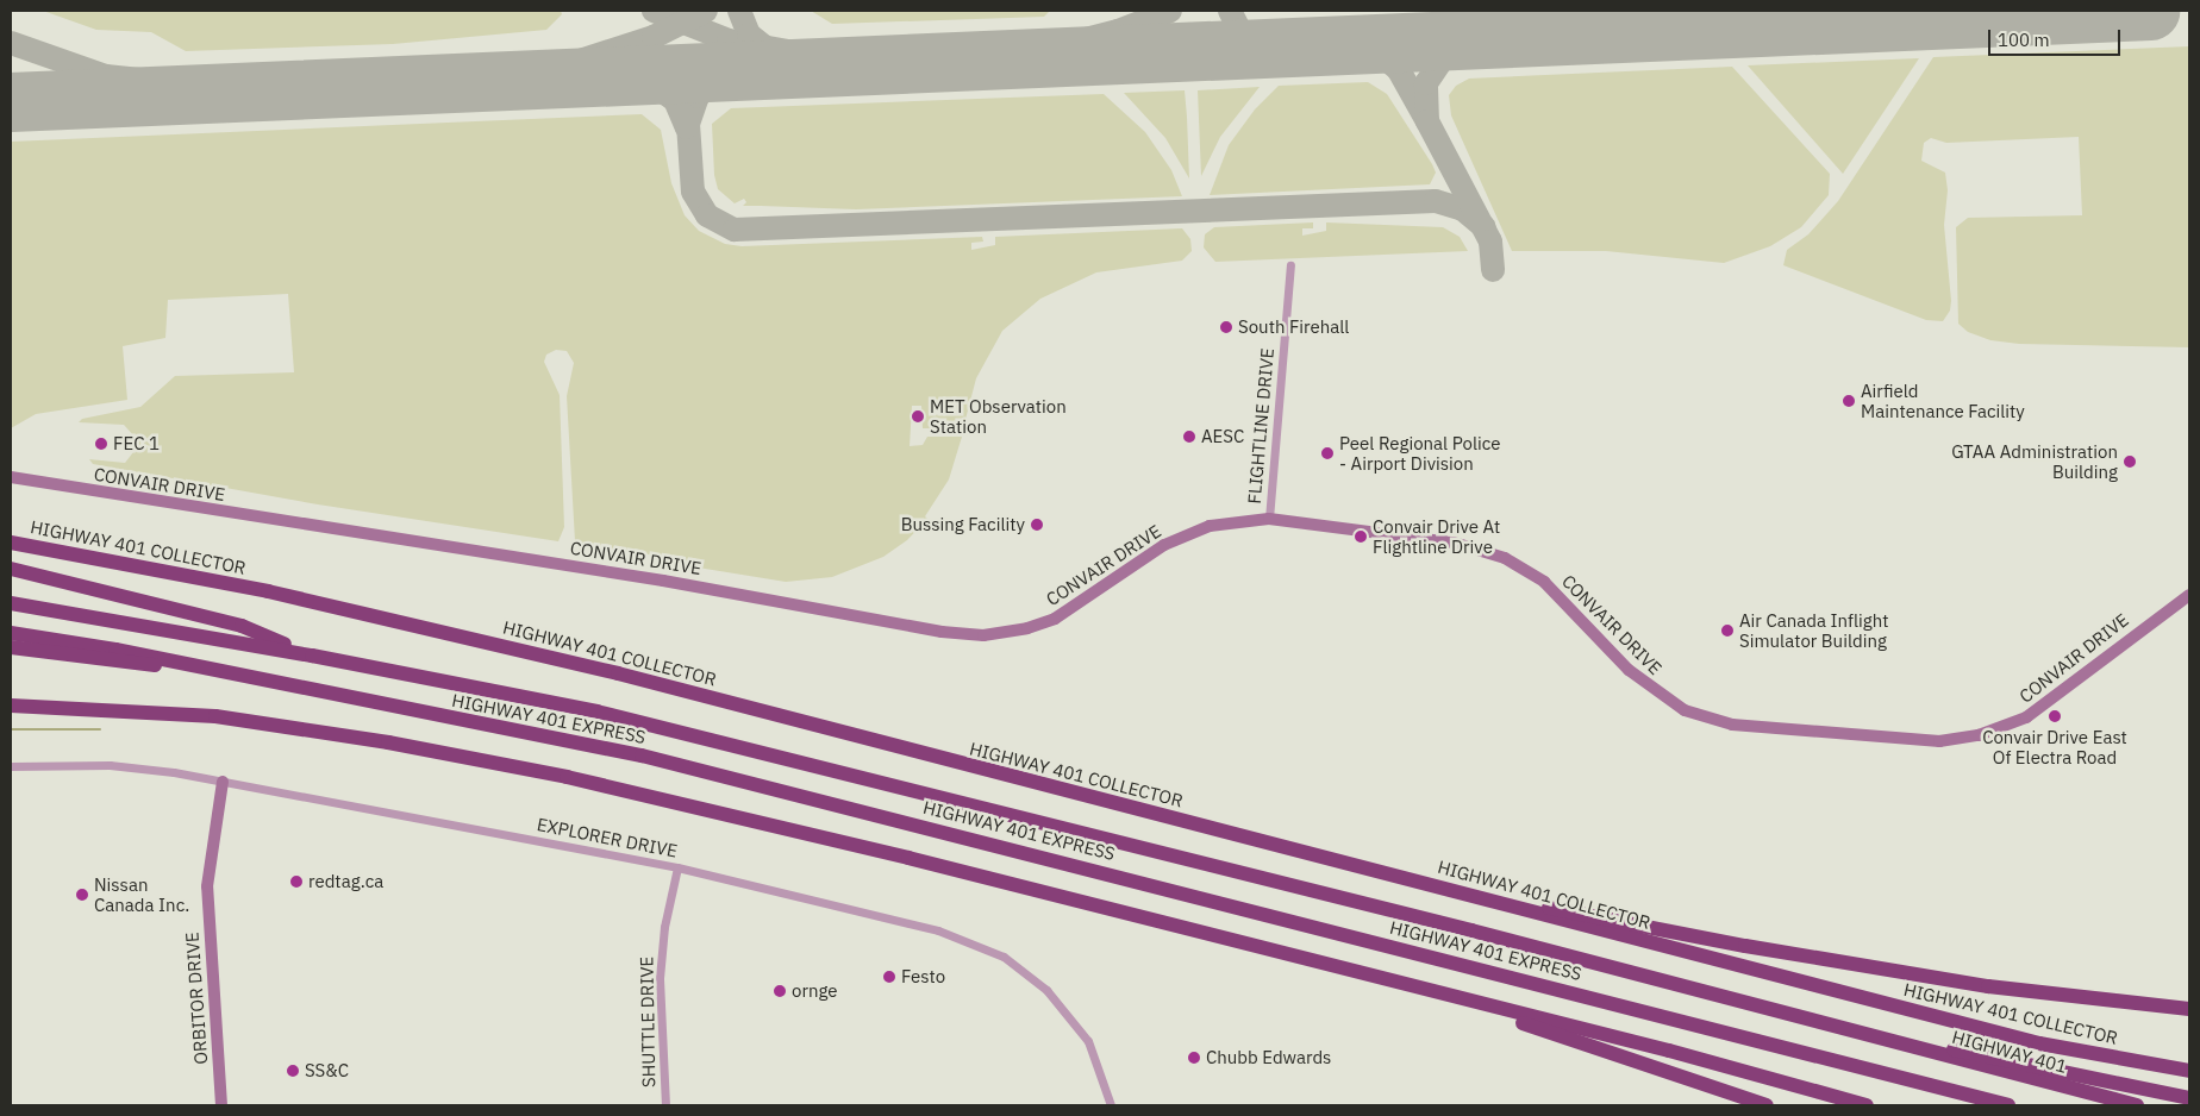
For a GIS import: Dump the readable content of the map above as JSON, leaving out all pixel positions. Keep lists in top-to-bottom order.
{
  "streets": {
    "highway": ["HIGHWAY 401 COLLECTOR", "HIGHWAY 401 EXPRESS", "HIGHWAY 401"],
    "street": [
      "FLIGHTLINE DRIVE",
      "CONVAIR DRIVE",
      "EXPLORER DRIVE",
      "ORBITOR DRIVE",
      "SHUTTLE DRIVE"
    ]
  },
  "crossings": [
    ["FLIGHTLINE DRIVE", "CONVAIR DRIVE"],
    ["HIGHWAY 401 EXPRESS", "HIGHWAY 401"],
    ["EXPLORER DRIVE", "ORBITOR DRIVE"],
    ["EXPLORER DRIVE", "SHUTTLE DRIVE"]
  ],
  "places": [
    "South Firehall",
    "Airfield Maintenance Facility",
    "MET Observation Station",
    "AESC",
    "FEC 1",
    "Peel Regional Police - Airport Division",
    "GTAA Administration Building",
    "Bussing Facility",
    "Convair Drive At Flightline Drive",
    "Air Canada Inflight Simulator Building",
    "Convair Drive East Of Electra Road",
    "redtag.ca",
    "Nissan Canada Inc.",
    "Festo",
    "ornge",
    "Chubb Edwards",
    "SS&C"
  ],
  "scale_bar": "100 m"
}
